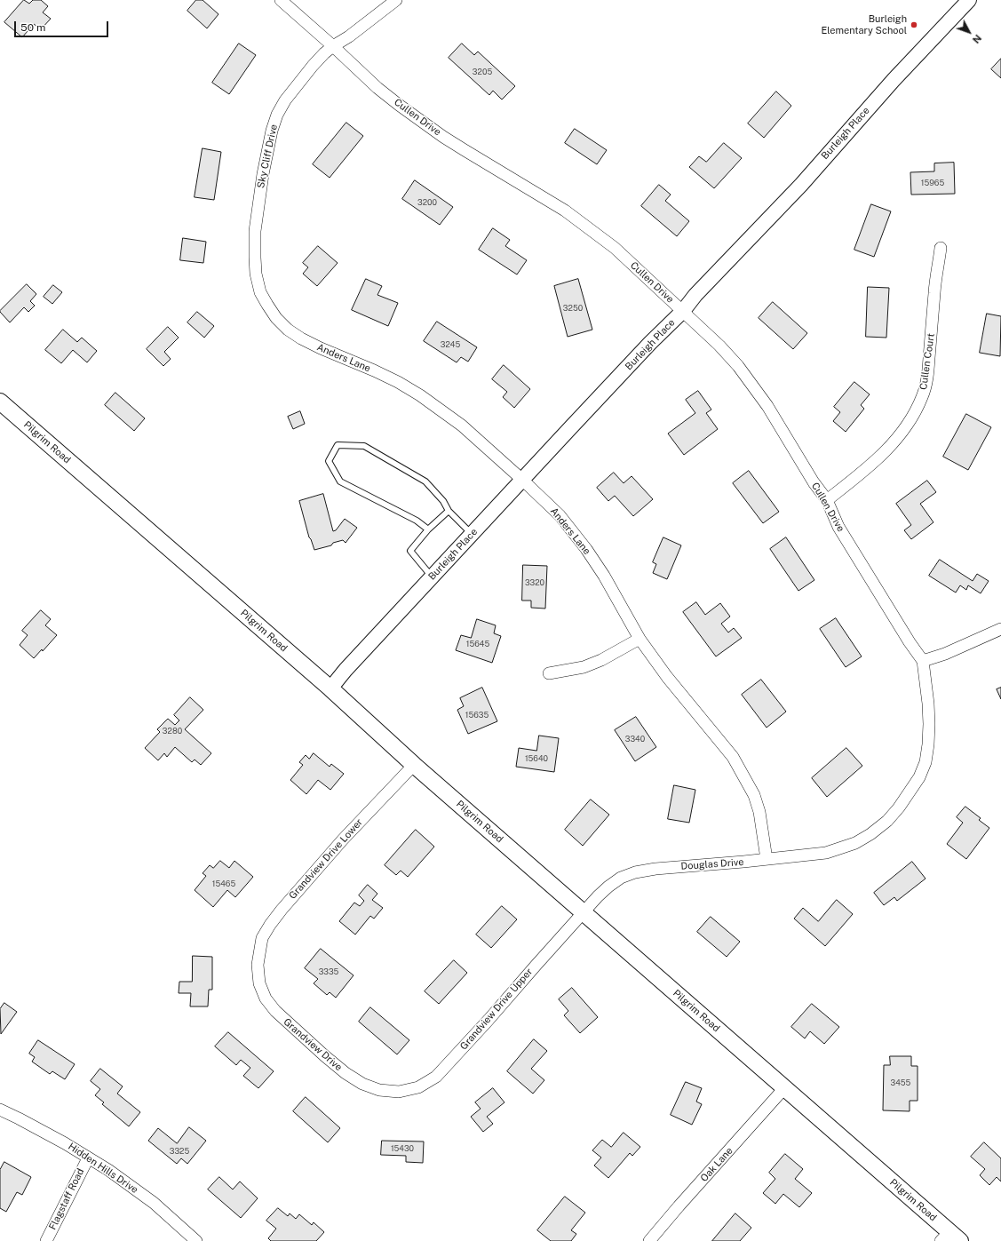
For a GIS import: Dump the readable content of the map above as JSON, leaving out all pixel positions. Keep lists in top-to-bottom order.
{
  "streets": {
    "main road": ["Pilgrim Road"],
    "street": [
      "Cullen Drive",
      "Burleigh Place",
      "Sky Cliff Drive",
      "Anders Lane",
      "Cullen Court",
      "Grandview Drive Lower",
      "Douglas Drive",
      "Grandview Drive Upper",
      "Grandview Drive",
      "Oak Lane",
      "Hidden Hills Drive",
      "Flagstaff Road"
    ]
  },
  "crossings": [
    ["Cullen Drive", "Burleigh Place"],
    ["Cullen Drive", "Sky Cliff Drive"],
    ["Cullen Drive", "Cullen Court"],
    ["Cullen Drive", "Douglas Drive"],
    ["Burleigh Place", "Anders Lane"],
    ["Burleigh Place", "Pilgrim Road"],
    ["Sky Cliff Drive", "Anders Lane"],
    ["Anders Lane", "Douglas Drive"],
    ["Pilgrim Road", "Grandview Drive Lower"],
    ["Pilgrim Road", "Douglas Drive"],
    ["Pilgrim Road", "Grandview Drive Upper"],
    ["Pilgrim Road", "Oak Lane"],
    ["Grandview Drive Lower", "Grandview Drive"],
    ["Douglas Drive", "Grandview Drive Upper"],
    ["Grandview Drive Upper", "Grandview Drive"],
    ["Hidden Hills Drive", "Flagstaff Road"]
  ],
  "places": ["Burleigh Elementary School"],
  "house_numbers": [
    "3205",
    "15965",
    "3200",
    "3250",
    "3245",
    "3320",
    "15645",
    "15635",
    "3280",
    "3340",
    "15640",
    "15465",
    "3335",
    "3455",
    "15430",
    "3325"
  ],
  "scale_bar": "50 m",
  "north": "bottom right"
}
